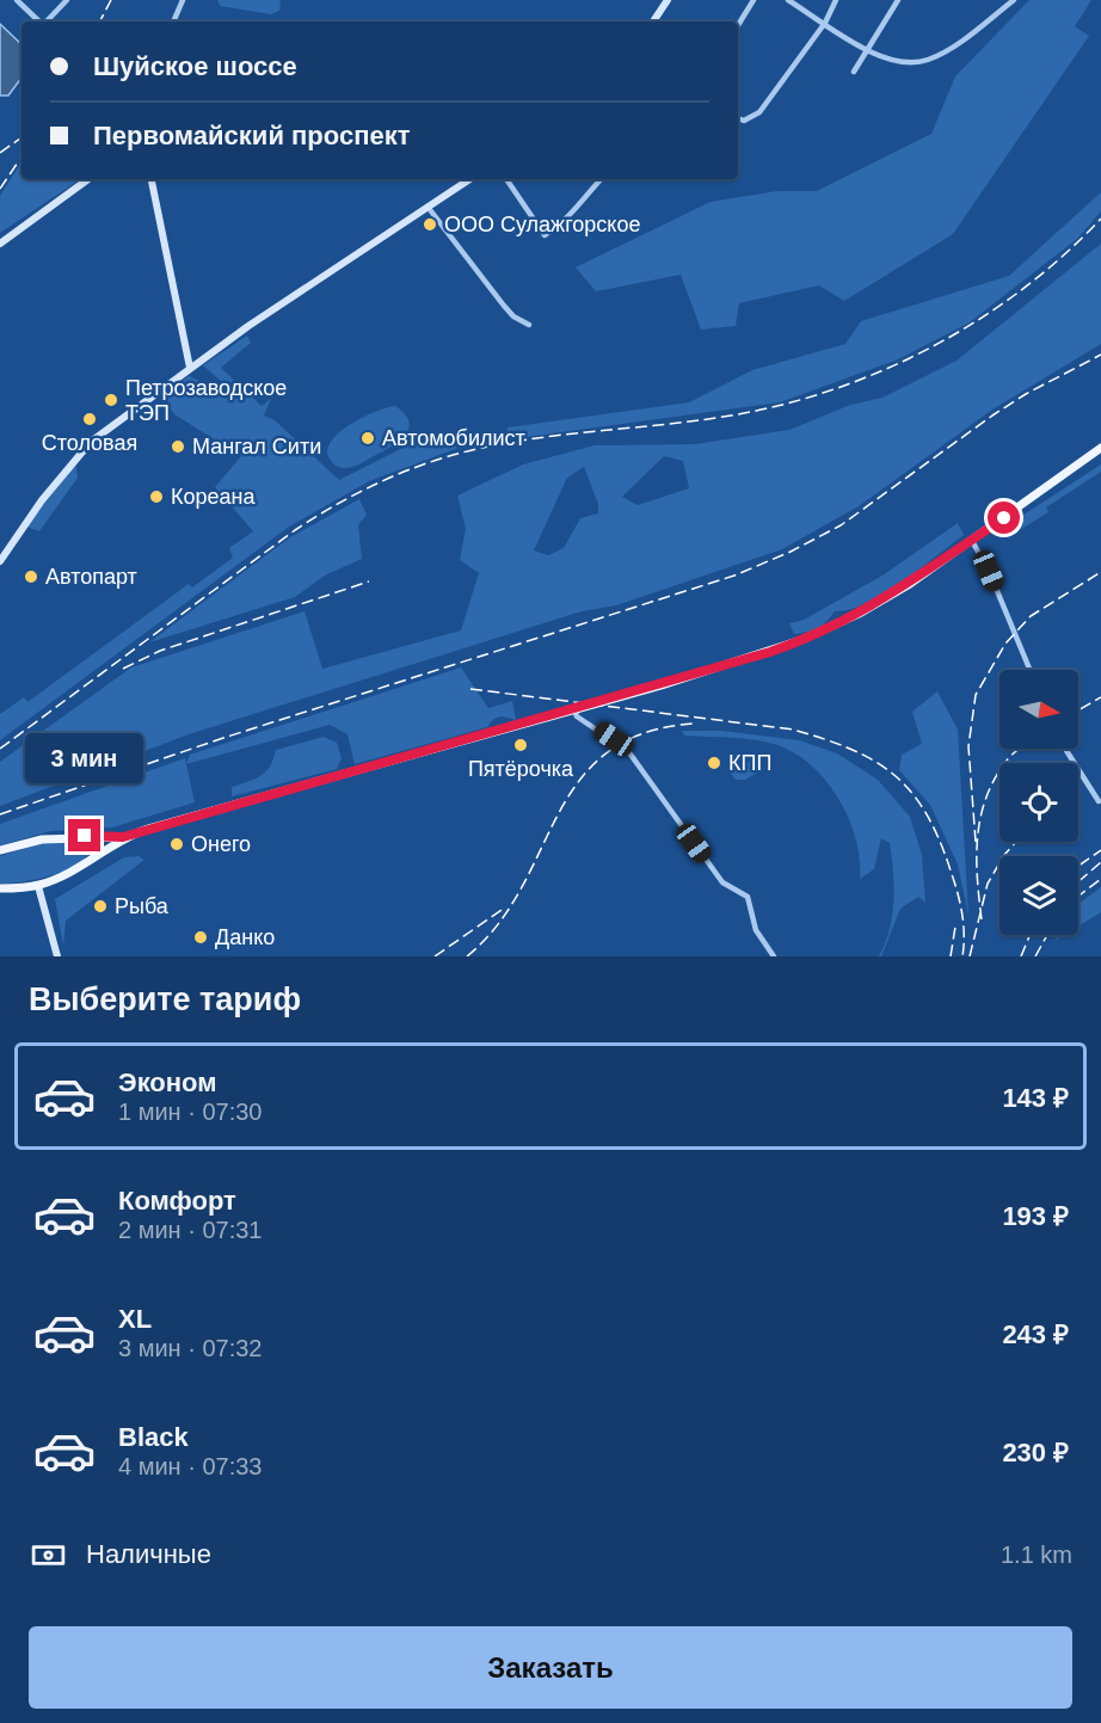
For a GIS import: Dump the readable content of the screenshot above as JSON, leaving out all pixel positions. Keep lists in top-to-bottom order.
{
  "places": [
    "ООО Сулажгорское",
    "Петрозаводское ТЭП",
    "Столовая",
    "Автомобилист",
    "Мангал Сити",
    "Кореана",
    "Автопарт",
    "Пятёрочка",
    "КПП",
    "Онего",
    "Рыба",
    "Данко"
  ],
  "north": "right",
  "page": {
    "banner": ["Шуйское шоссе", "Первомайский проспект"],
    "bubble": "3 мин",
    "heading": "Выберите тариф",
    "list": [
      {
        "name": "Эконом",
        "note": "1 мин · 07:30",
        "value": "143 ₽"
      },
      {
        "name": "Комфорт",
        "note": "2 мин · 07:31",
        "value": "193 ₽"
      },
      {
        "name": "XL",
        "note": "3 мин · 07:32",
        "value": "243 ₽"
      },
      {
        "name": "Black",
        "note": "4 мин · 07:33",
        "value": "230 ₽"
      }
    ],
    "pay": ["Наличные", "1.1 km"],
    "buttons": "Заказать"
  }
}
